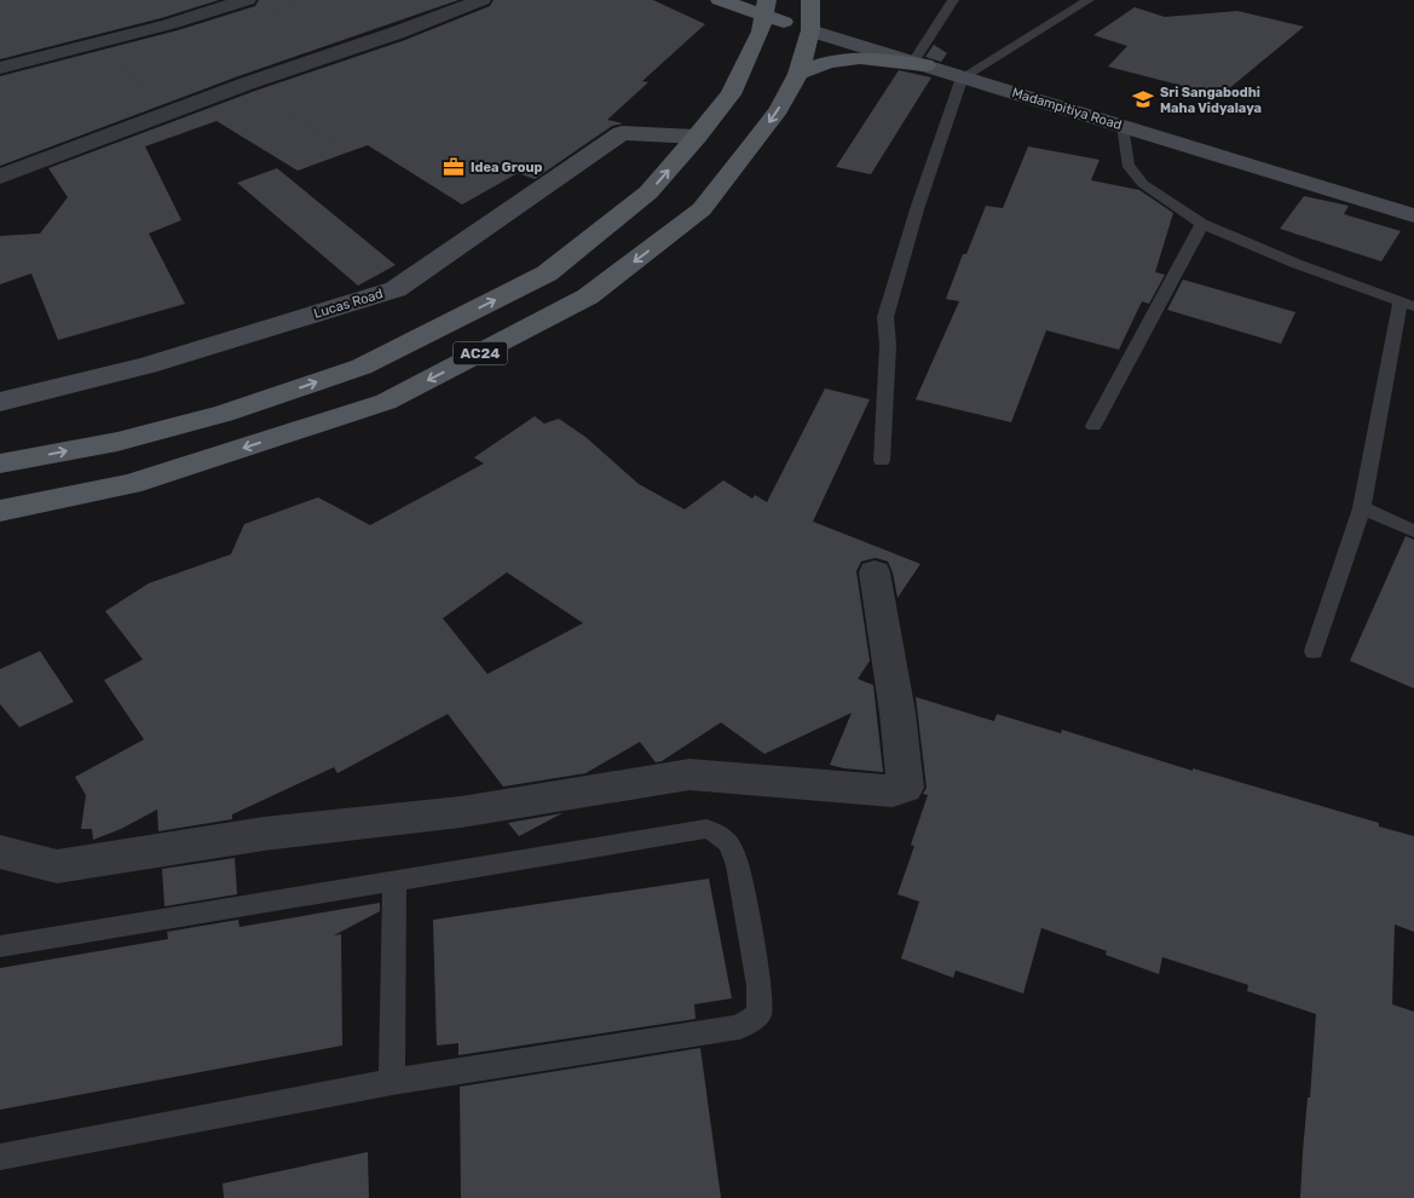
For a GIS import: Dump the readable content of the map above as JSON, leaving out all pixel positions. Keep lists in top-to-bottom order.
{
  "streets": {
    "main road": ["Madampitiya Road", "AC24"],
    "street": ["Lucas Road"]
  },
  "crossings": [
    ["Madampitiya Road", "AC24"],
    ["Lucas Road", "AC24"]
  ],
  "places": {
    "school or university": ["Sri Sangabodhi Maha Vidyalaya"],
    "office": ["Idea Group"]
  }
}
